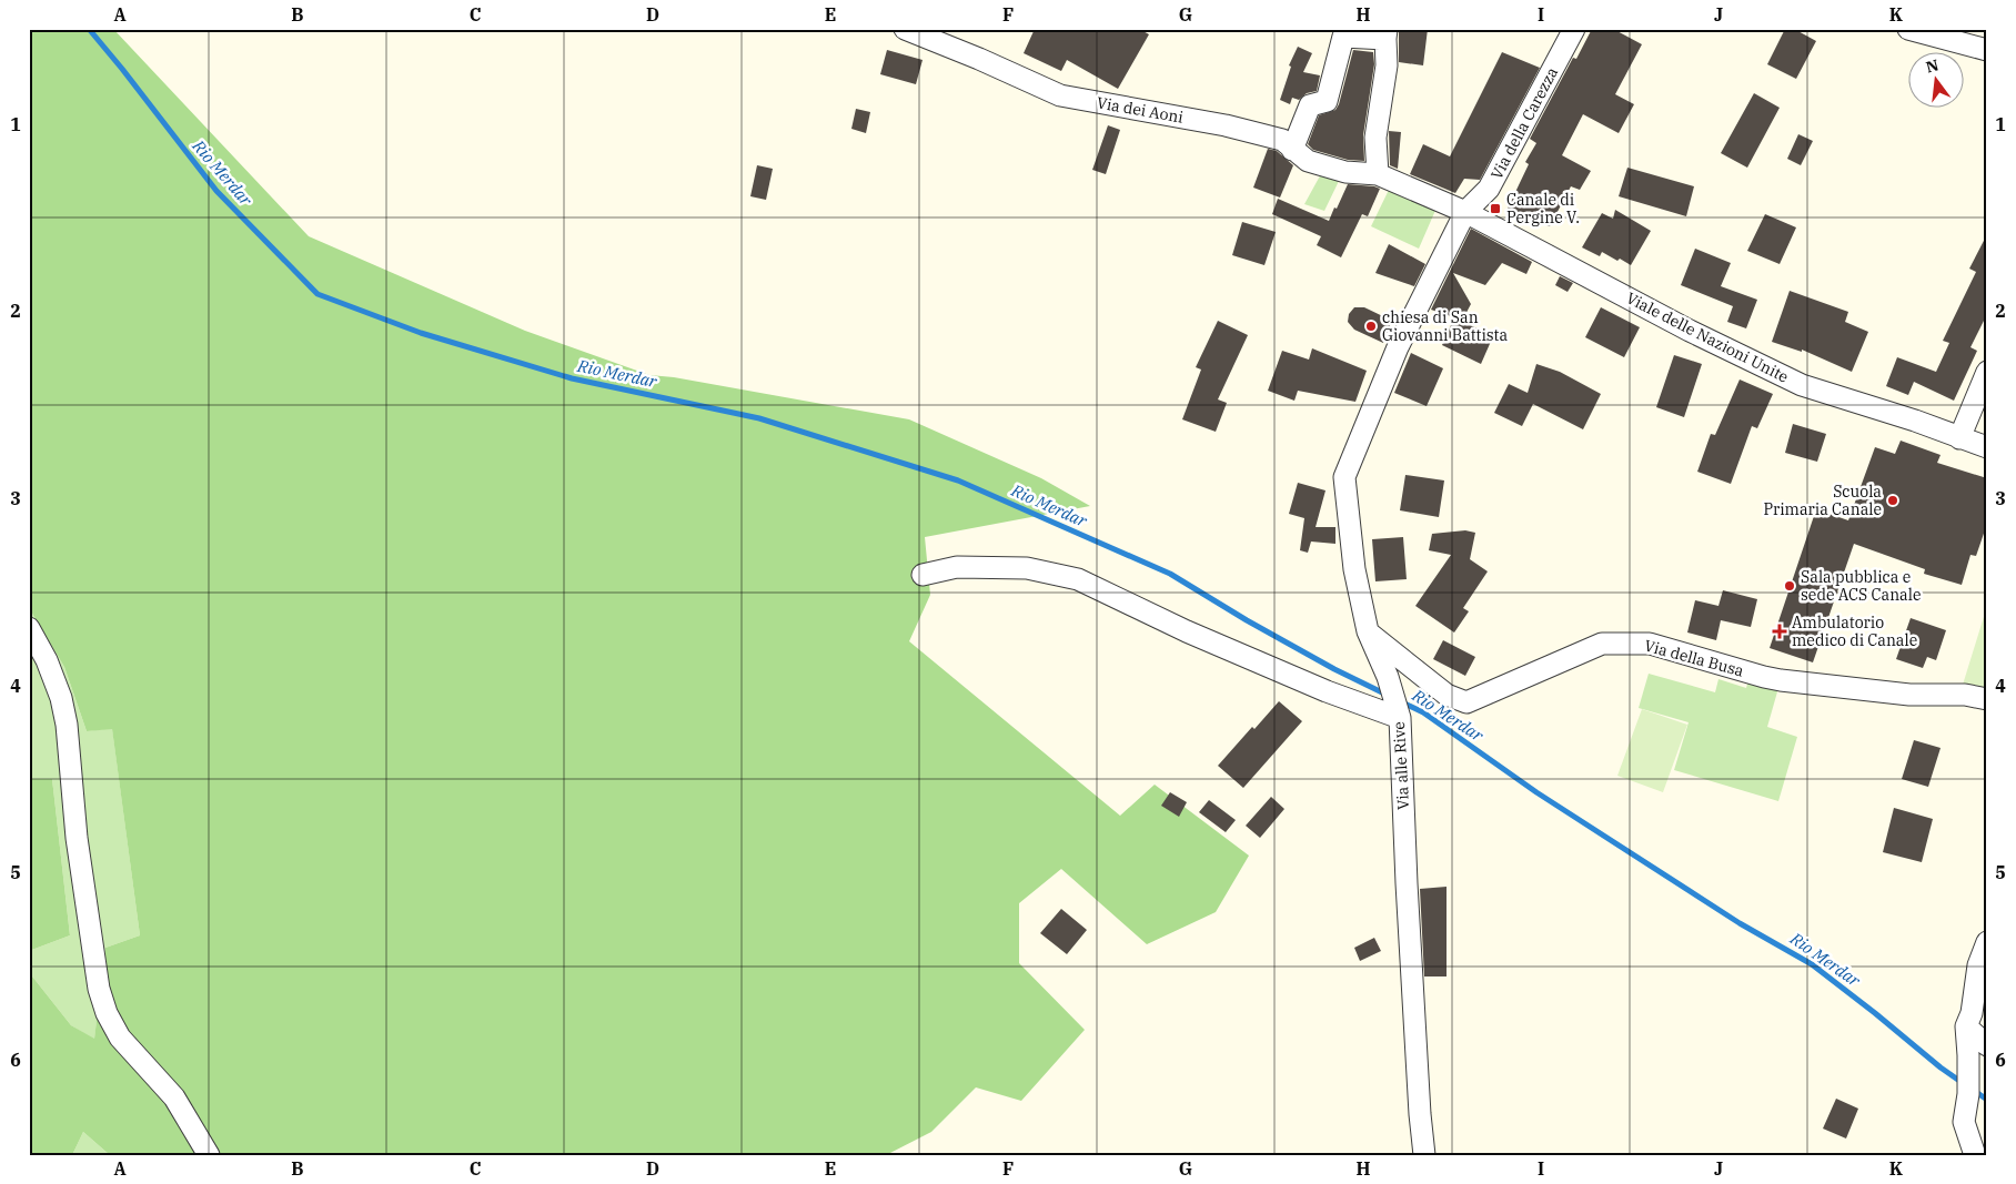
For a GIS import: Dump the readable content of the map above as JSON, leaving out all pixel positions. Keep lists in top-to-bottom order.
{
  "streets": {
    "street": [
      "Via dei Aoni",
      "Via della Carezza",
      "Viale delle Nazioni Unite",
      "Via della Busa",
      "Via alle Rive"
    ]
  },
  "crossings": [
    ["Via dei Aoni", "Viale delle Nazioni Unite"],
    ["Via della Carezza", "Viale delle Nazioni Unite"],
    ["Via della Carezza", "Via alle Rive"],
    ["Via della Busa", "Via alle Rive"]
  ],
  "water": ["Rio Merdar"],
  "places": {
    "transit": ["Canale di Pergine V."],
    "other": ["chiesa di San Giovanni Battista", "Scuola Primaria Canale", "Sala pubblica e sede ACS Canale"],
    "health": ["Ambulatorio medico di Canale"]
  },
  "north": "top",
  "grid": {
    "columns": [
      "A",
      "B",
      "C",
      "D",
      "E",
      "F",
      "G",
      "H",
      "I",
      "J",
      "K"
    ],
    "rows": [
      "1",
      "2",
      "3",
      "4",
      "5",
      "6"
    ]
  }
}
